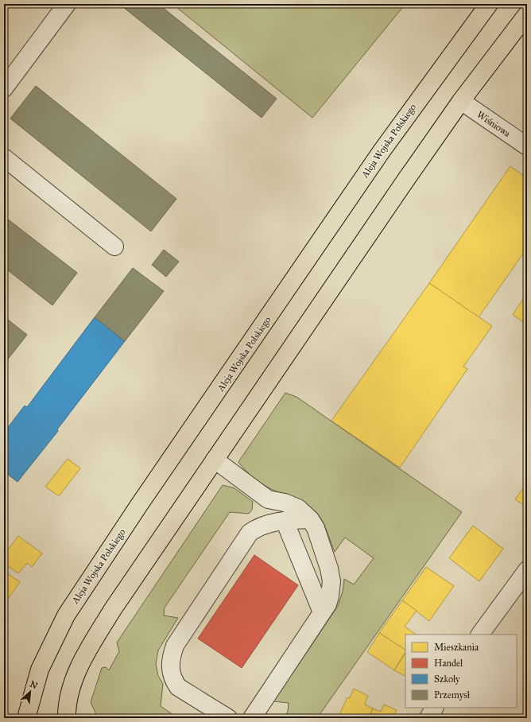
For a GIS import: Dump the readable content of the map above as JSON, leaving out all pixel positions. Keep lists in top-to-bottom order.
{
  "streets": {
    "main road": ["Aleja Wojska Polskiego"],
    "street": ["Wiśniowa"]
  },
  "legend": [
    "Mieszkania",
    "Handel",
    "Szkoły",
    "Przemysł"
  ],
  "north": "top right"
}
